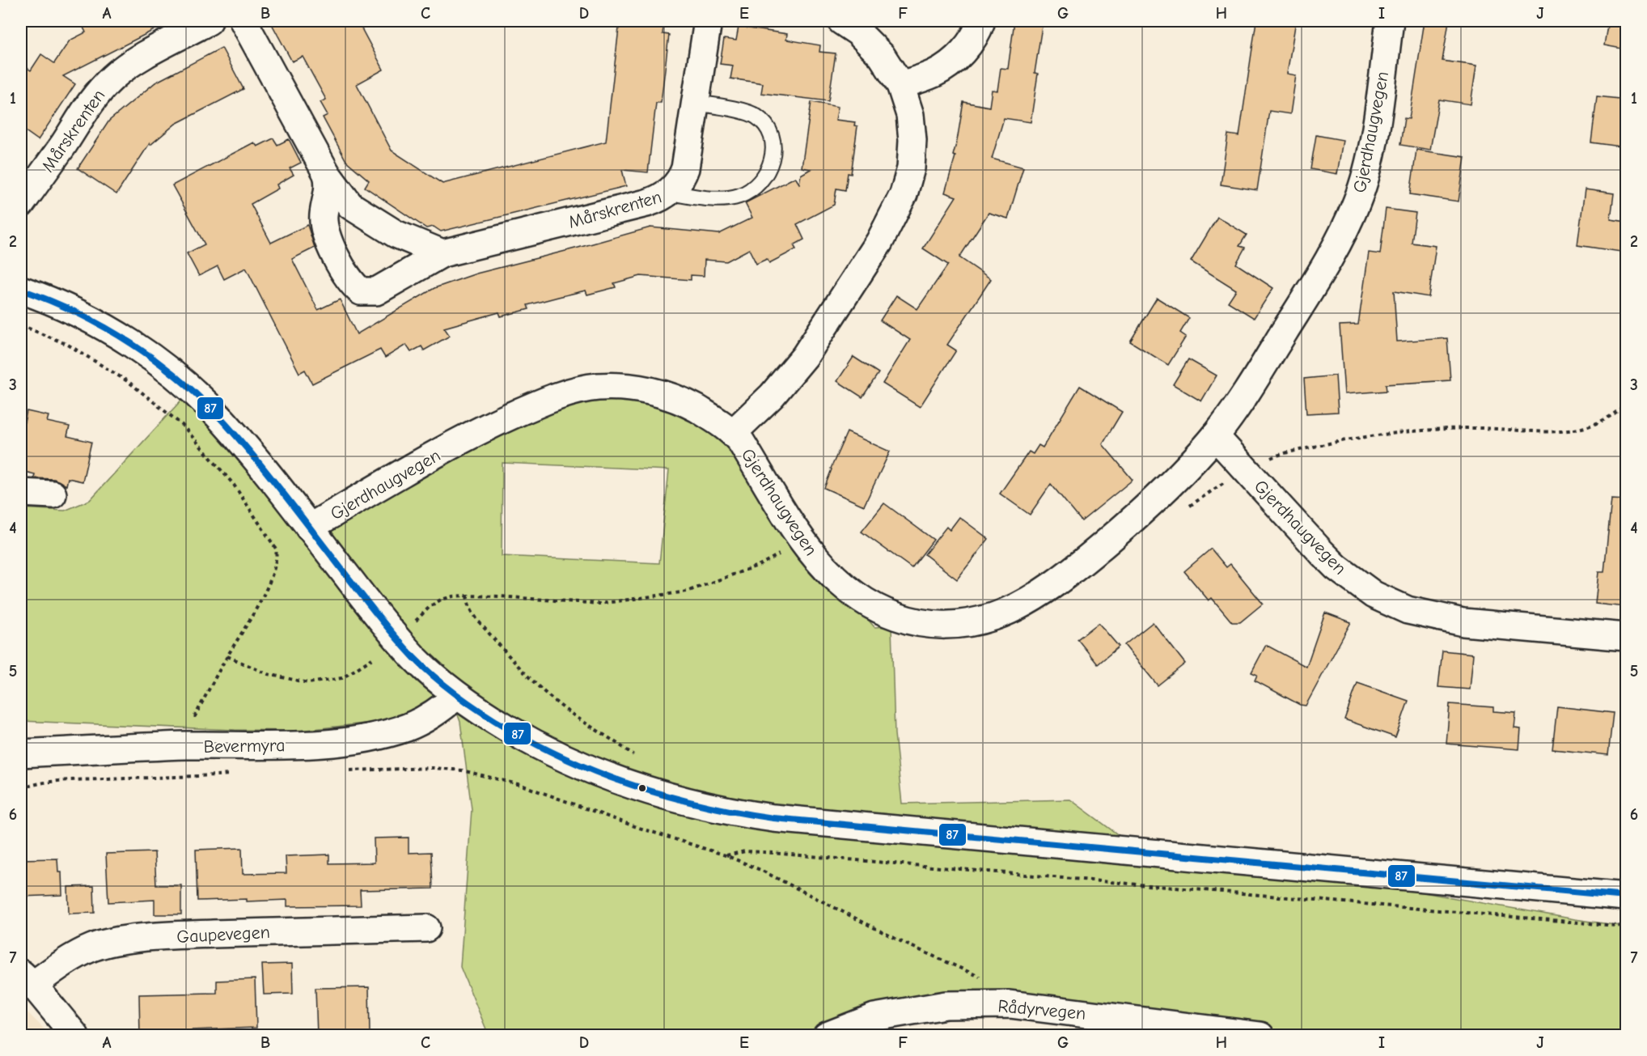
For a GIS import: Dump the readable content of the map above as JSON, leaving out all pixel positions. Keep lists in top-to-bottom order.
{
  "streets": {
    "street": [
      "Mårskrenten",
      "Gjerdhaugvegen",
      "Bevermyra",
      "Gaupevegen",
      "Rådyrvegen"
    ]
  },
  "lines": ["transit line 87"],
  "grid": {
    "columns": [
      "A",
      "B",
      "C",
      "D",
      "E",
      "F",
      "G",
      "H",
      "I",
      "J"
    ],
    "rows": [
      "1",
      "2",
      "3",
      "4",
      "5",
      "6",
      "7"
    ]
  }
}
